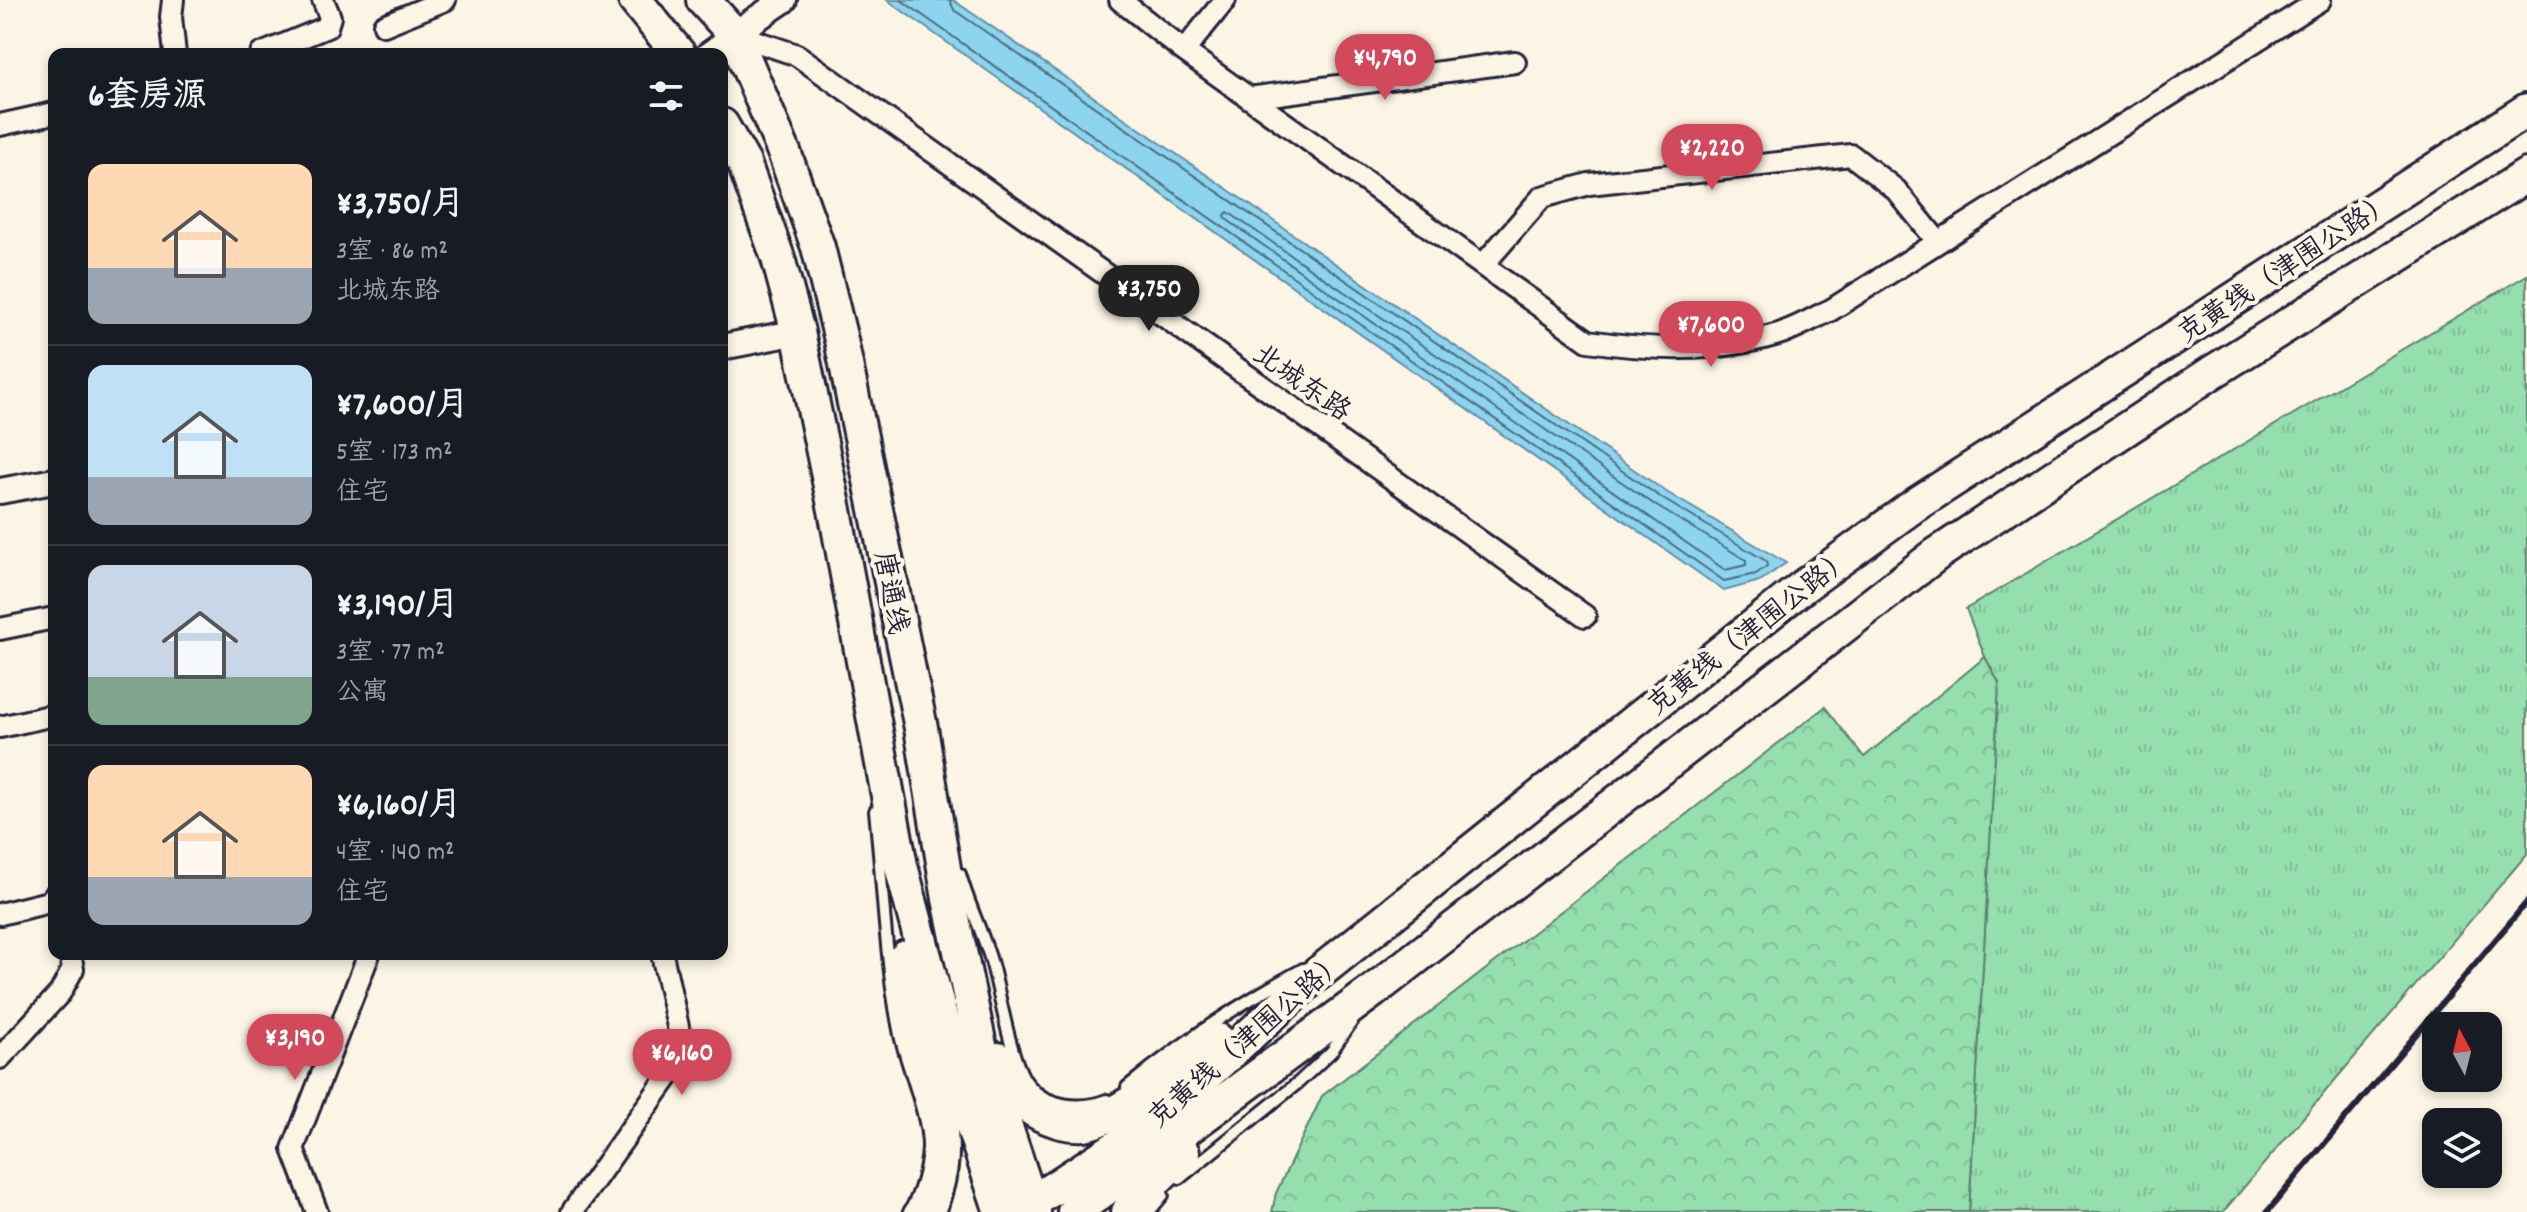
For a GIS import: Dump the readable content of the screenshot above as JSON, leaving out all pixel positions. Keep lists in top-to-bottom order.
{
  "streets": {
    "highway": ["克黄线（津围公路）", "唐通线"],
    "street": ["北城东路"]
  },
  "crossings": [
    ["克黄线（津围公路）", "唐通线"],
    ["北城东路", "唐通线"]
  ],
  "north": "top",
  "page": {
    "price": [
      "¥4,790",
      "¥2,220",
      "¥3,750",
      "¥7,600",
      "¥3,190",
      "¥6,160"
    ],
    "heading": "6套房源",
    "list": [
      {
        "name": "¥3,750/月",
        "note": "3室 · 86 m² · 北城东路"
      },
      {
        "name": "¥7,600/月",
        "note": "5室 · 173 m² · 住宅"
      },
      {
        "name": "¥3,190/月",
        "note": "3室 · 77 m² · 公寓"
      },
      {
        "name": "¥6,160/月",
        "note": "4室 · 140 m² · 住宅"
      }
    ]
  }
}
